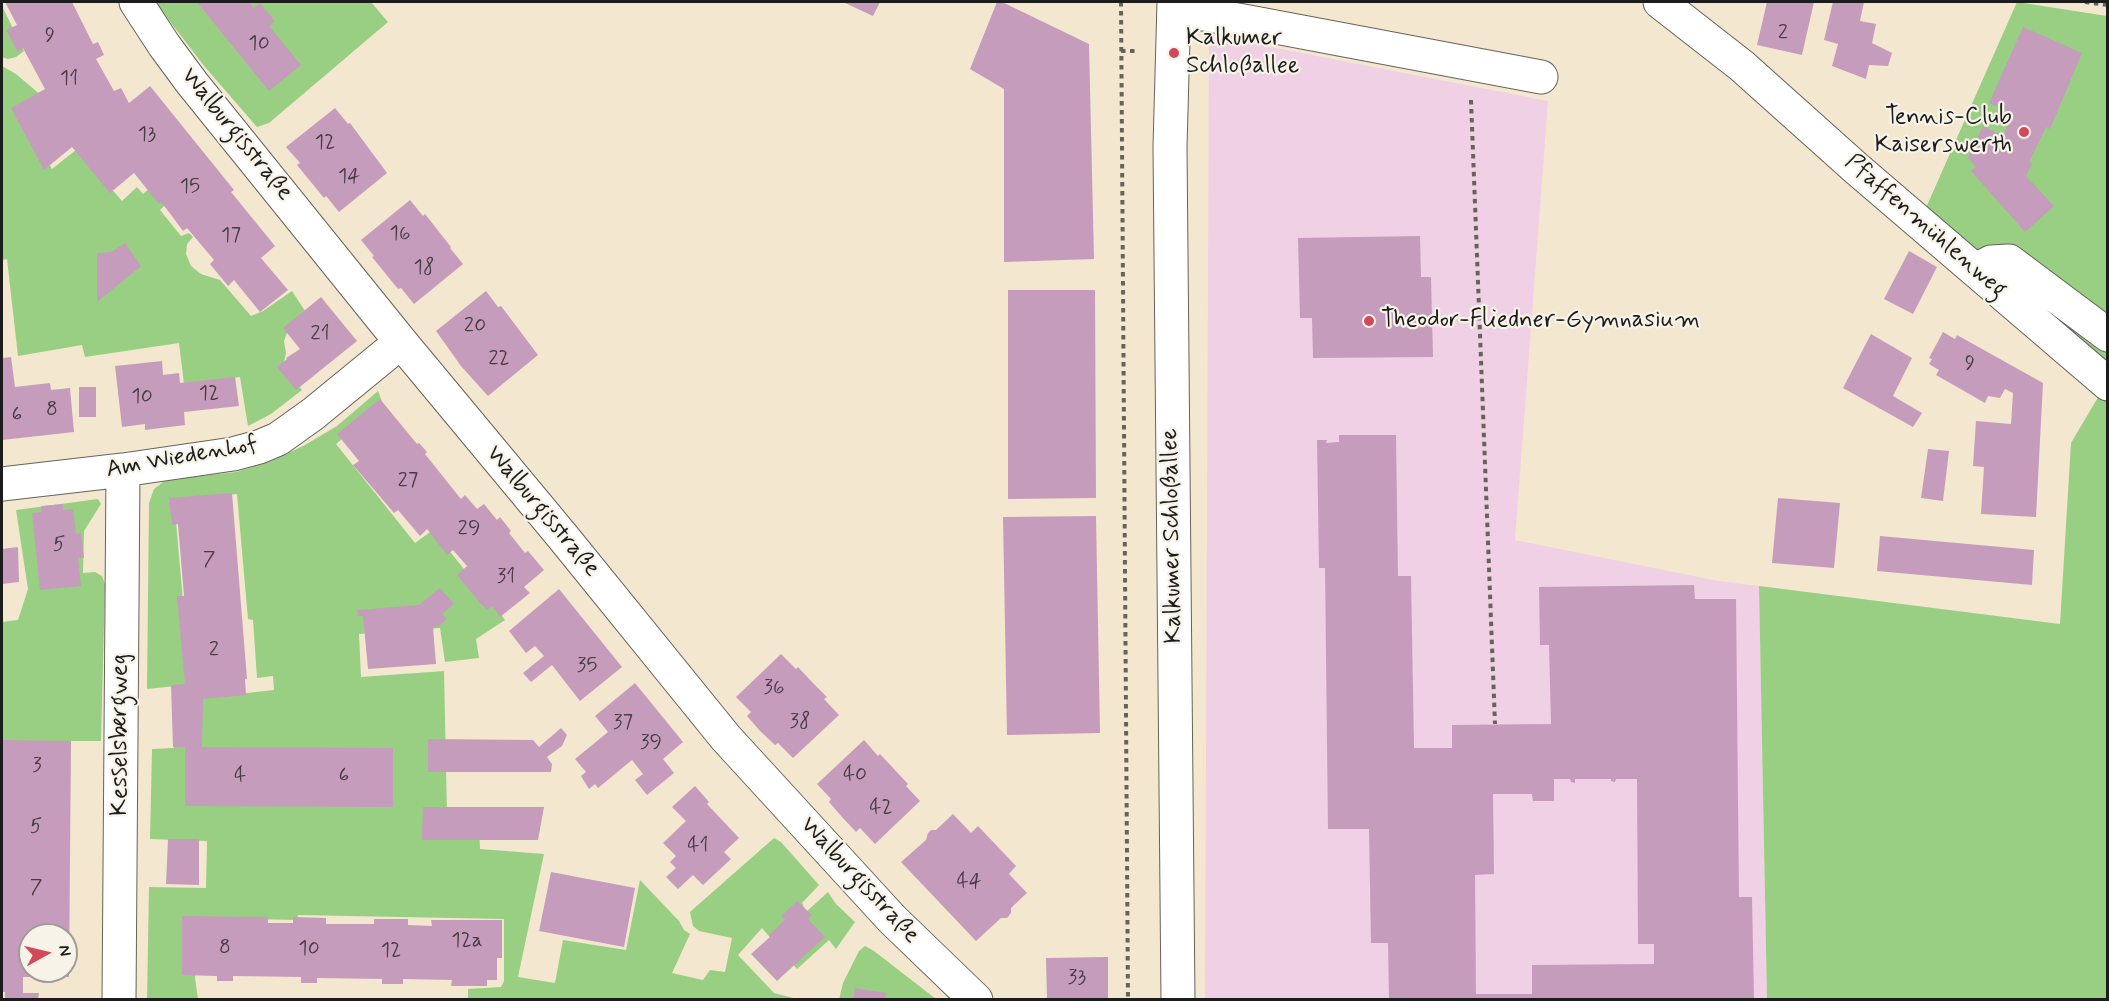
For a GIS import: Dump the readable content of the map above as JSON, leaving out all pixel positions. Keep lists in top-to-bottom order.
{
  "streets": {
    "street": [
      "Walburgisstraße",
      "Pfaffenmühlenweg",
      "Am Wiedenhof",
      "Kalkumer Schloßallee",
      "Kesselsbergweg"
    ]
  },
  "crossings": [
    ["Walburgisstraße", "Am Wiedenhof"],
    ["Am Wiedenhof", "Kesselsbergweg"]
  ],
  "places": ["Kalkumer Schloßallee", "Tennis-Club Kaiserswerth", "Theodor-Fliedner-Gymnasium"],
  "house_numbers": [
    "2",
    "9",
    "10",
    "11",
    "13",
    "12",
    "14",
    "15",
    "16",
    "17",
    "18",
    "20",
    "21",
    "22",
    "9",
    "12",
    "10",
    "8",
    "6",
    "27",
    "29",
    "5",
    "7",
    "31",
    "2",
    "35",
    "36",
    "38",
    "37",
    "39",
    "3",
    "40",
    "4",
    "6",
    "42",
    "5",
    "41",
    "44",
    "7",
    "12a",
    "8",
    "10",
    "12",
    "33"
  ],
  "north": "right"
}
